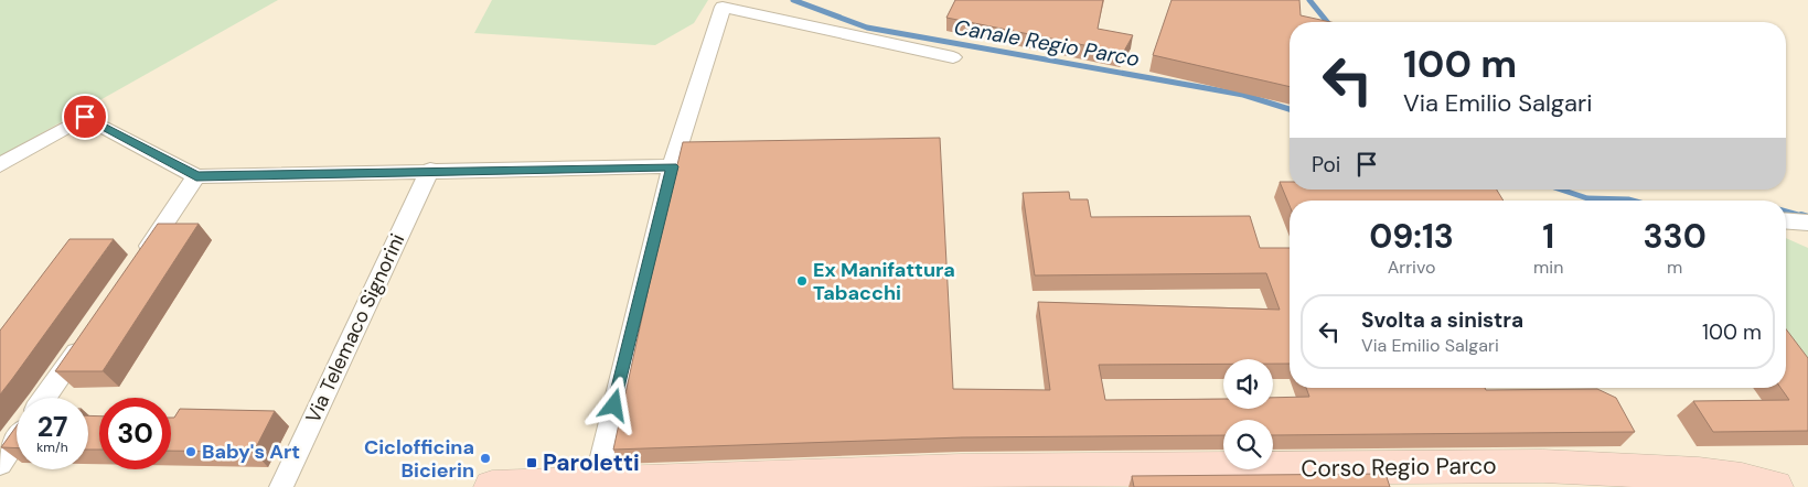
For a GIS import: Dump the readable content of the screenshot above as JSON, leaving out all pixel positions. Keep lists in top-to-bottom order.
{
  "streets": {
    "street": ["Via Telemaco Signorini", "Corso Regio Parco"]
  },
  "water": ["Canale Regio Parco"],
  "places": {
    "other": ["Ex Manifattura Tabacchi", "Baby's Art", "Ciclofficina Bicierin"],
    "transit": ["Paroletti"]
  },
  "page": {
    "turn": ["100 m", "Via Emilio Salgari"],
    "then": "Poi",
    "eta": [
      "09:13",
      "Arrivo",
      "1",
      "min",
      "330",
      "m"
    ],
    "list": [
      {
        "name": "Svolta a sinistra",
        "note": "Via Emilio Salgari",
        "value": "100 m"
      }
    ],
    "speed": "27 km/h",
    "limit": "30"
  }
}
